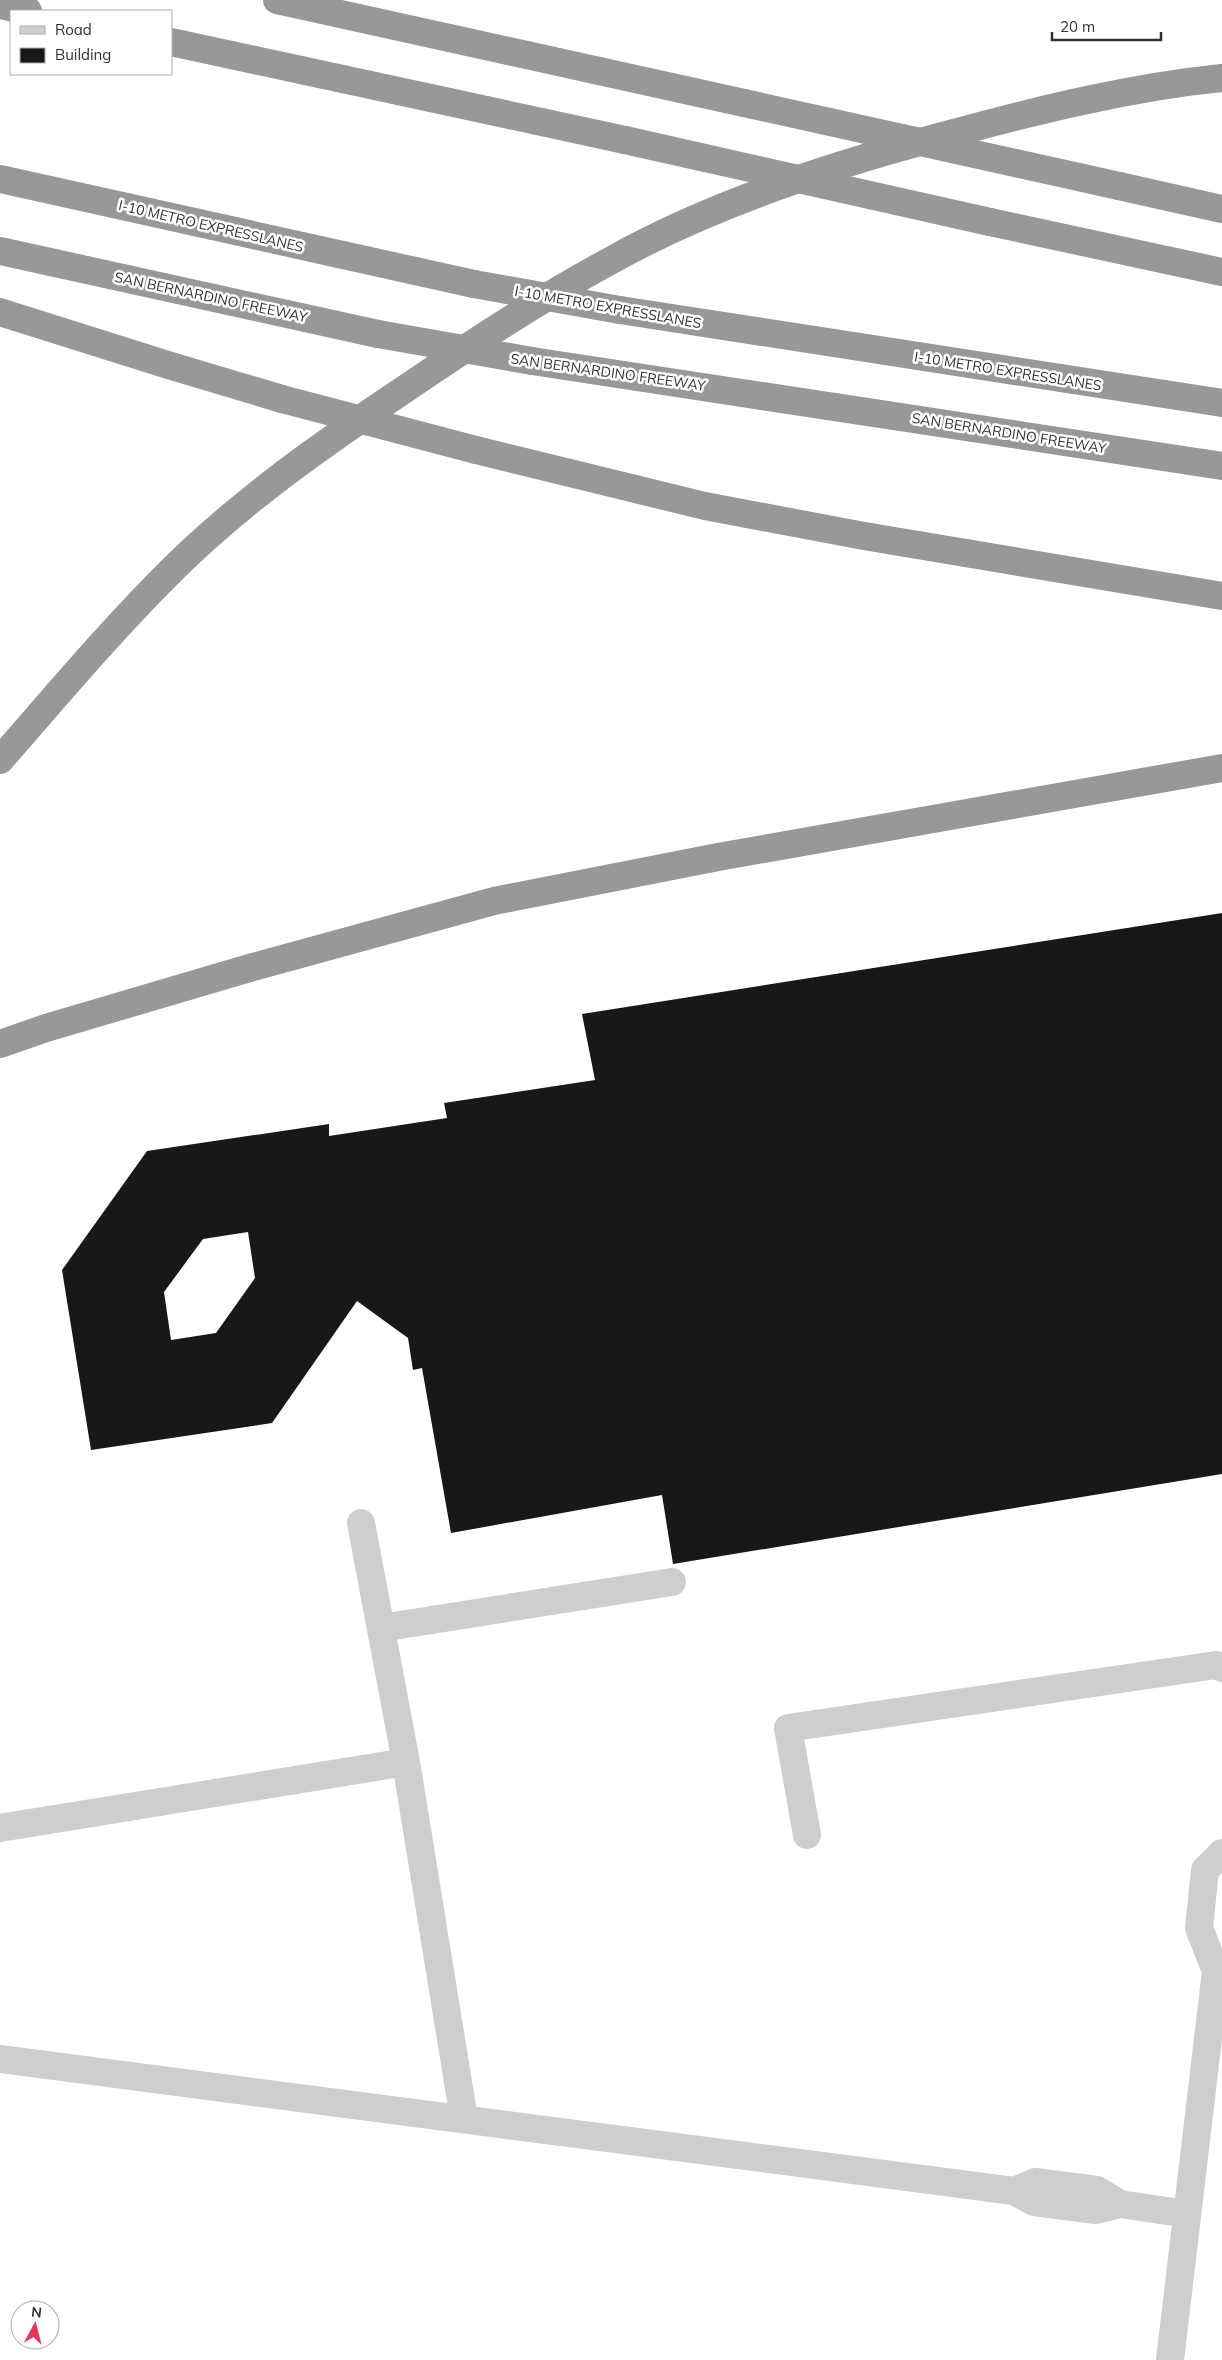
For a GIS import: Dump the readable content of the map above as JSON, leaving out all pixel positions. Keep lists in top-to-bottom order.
{
  "streets": {
    "highway": ["I-10 METRO EXPRESSLANES", "SAN BERNARDINO FREEWAY"]
  },
  "legend": ["Road", "Building"],
  "scale_bar": "20 m",
  "north": "top"
}
